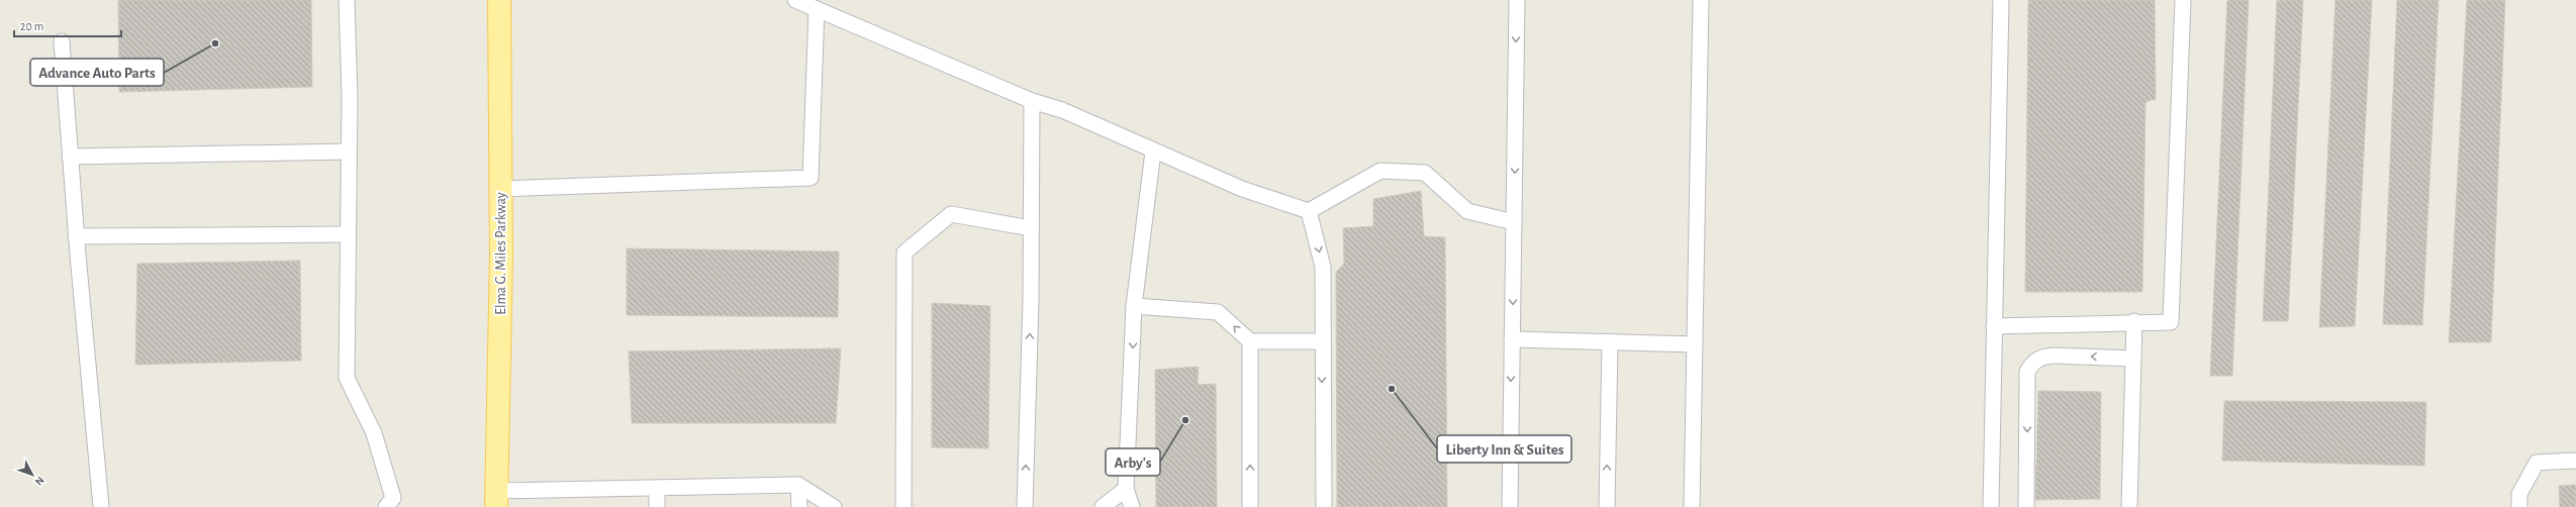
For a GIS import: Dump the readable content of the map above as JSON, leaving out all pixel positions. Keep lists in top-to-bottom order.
{
  "streets": {
    "main road": ["Elma G. Miles Parkway"]
  },
  "places": ["Advance Auto Parts", "Liberty Inn & Suites", "Arby's"],
  "scale_bar": "20 m",
  "north": "bottom right"
}
